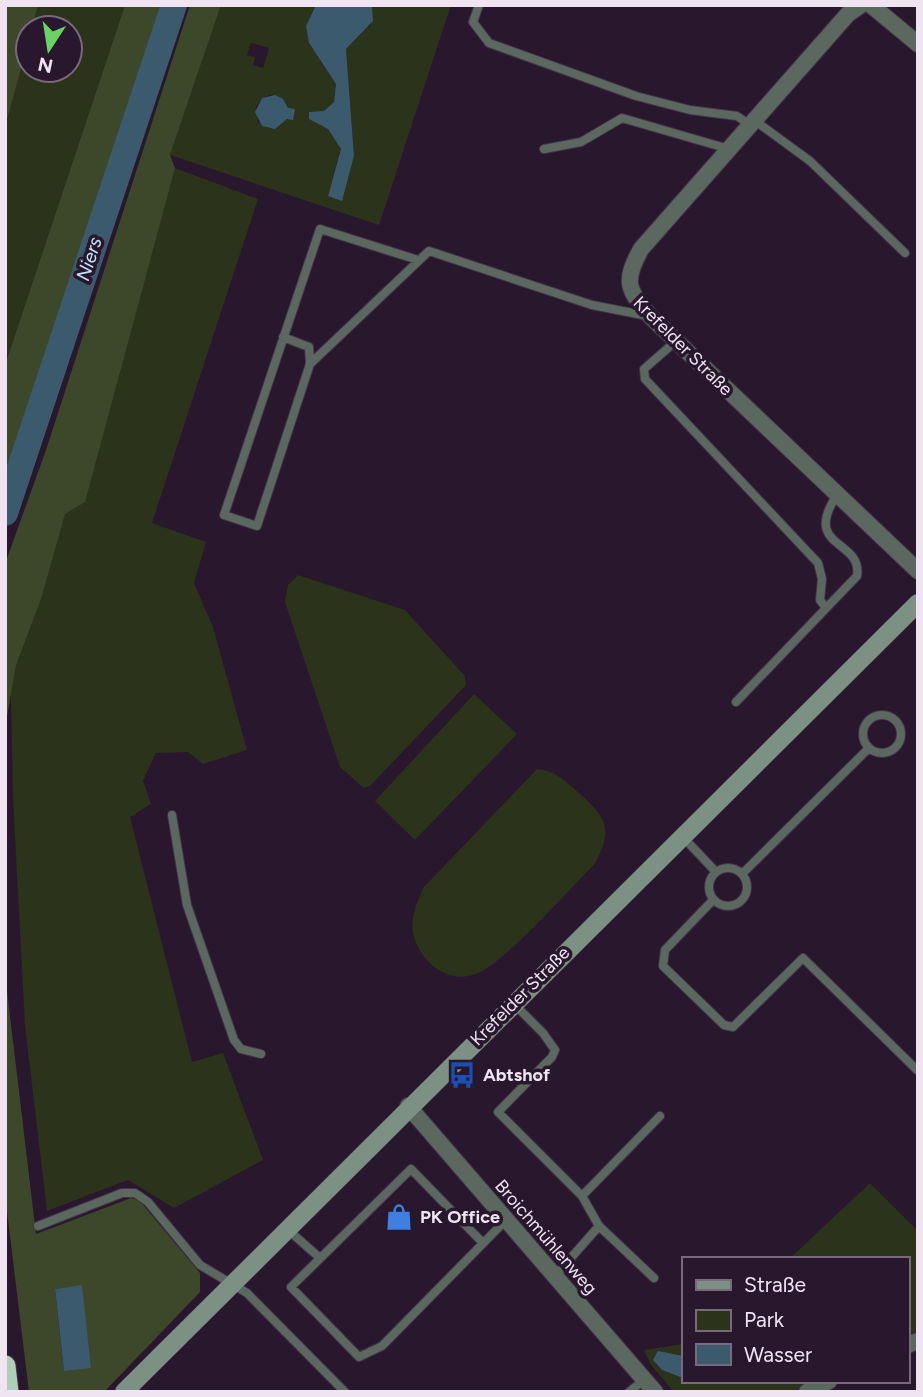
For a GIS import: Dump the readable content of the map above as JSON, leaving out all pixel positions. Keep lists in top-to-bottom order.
{
  "streets": {
    "street": ["Krefelder Straße", "Broichmühlenweg"]
  },
  "crossings": [
    ["Krefelder Straße", "Broichmühlenweg"]
  ],
  "water": ["Niers"],
  "places": {
    "bus stop": ["Abtshof"],
    "shop": ["PK Office"]
  },
  "legend": ["Straße", "Park", "Wasser"],
  "north": "bottom"
}
